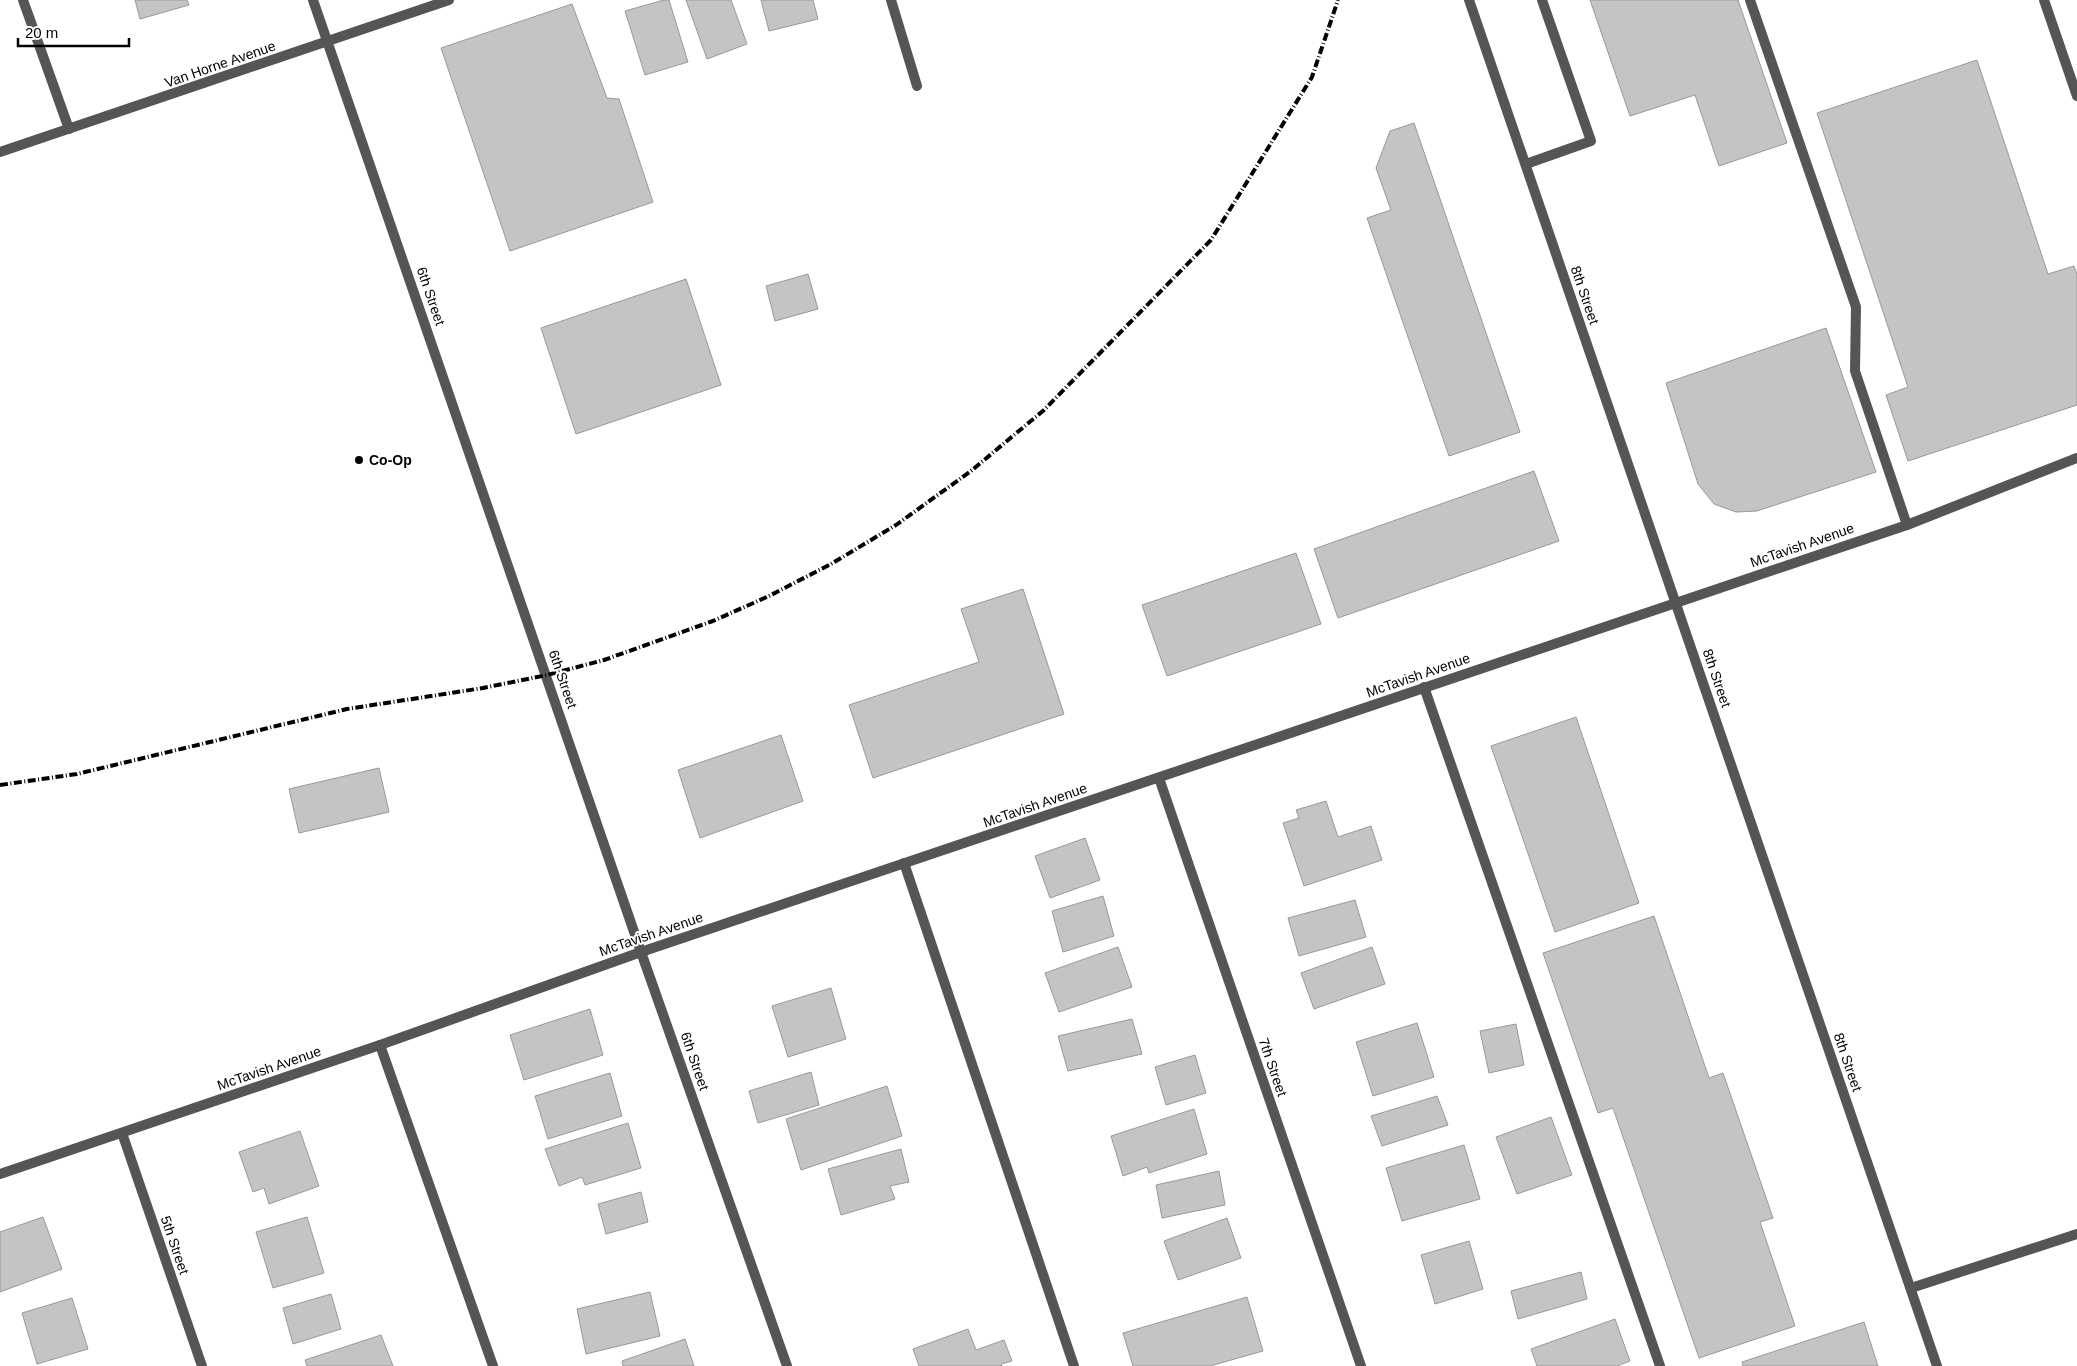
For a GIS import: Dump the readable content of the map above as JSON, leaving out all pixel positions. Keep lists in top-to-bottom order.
{
  "streets": {
    "street": [
      "Van Horne Avenue",
      "8th Street",
      "6th Street",
      "McTavish Avenue",
      "7th Street",
      "5th Street"
    ]
  },
  "crossings": [
    ["Van Horne Avenue", "6th Street"],
    ["8th Street", "McTavish Avenue"],
    ["6th Street", "McTavish Avenue"],
    ["McTavish Avenue", "7th Street"],
    ["McTavish Avenue", "5th Street"]
  ],
  "places": ["Co-Op"],
  "scale_bar": "20 m"
}
